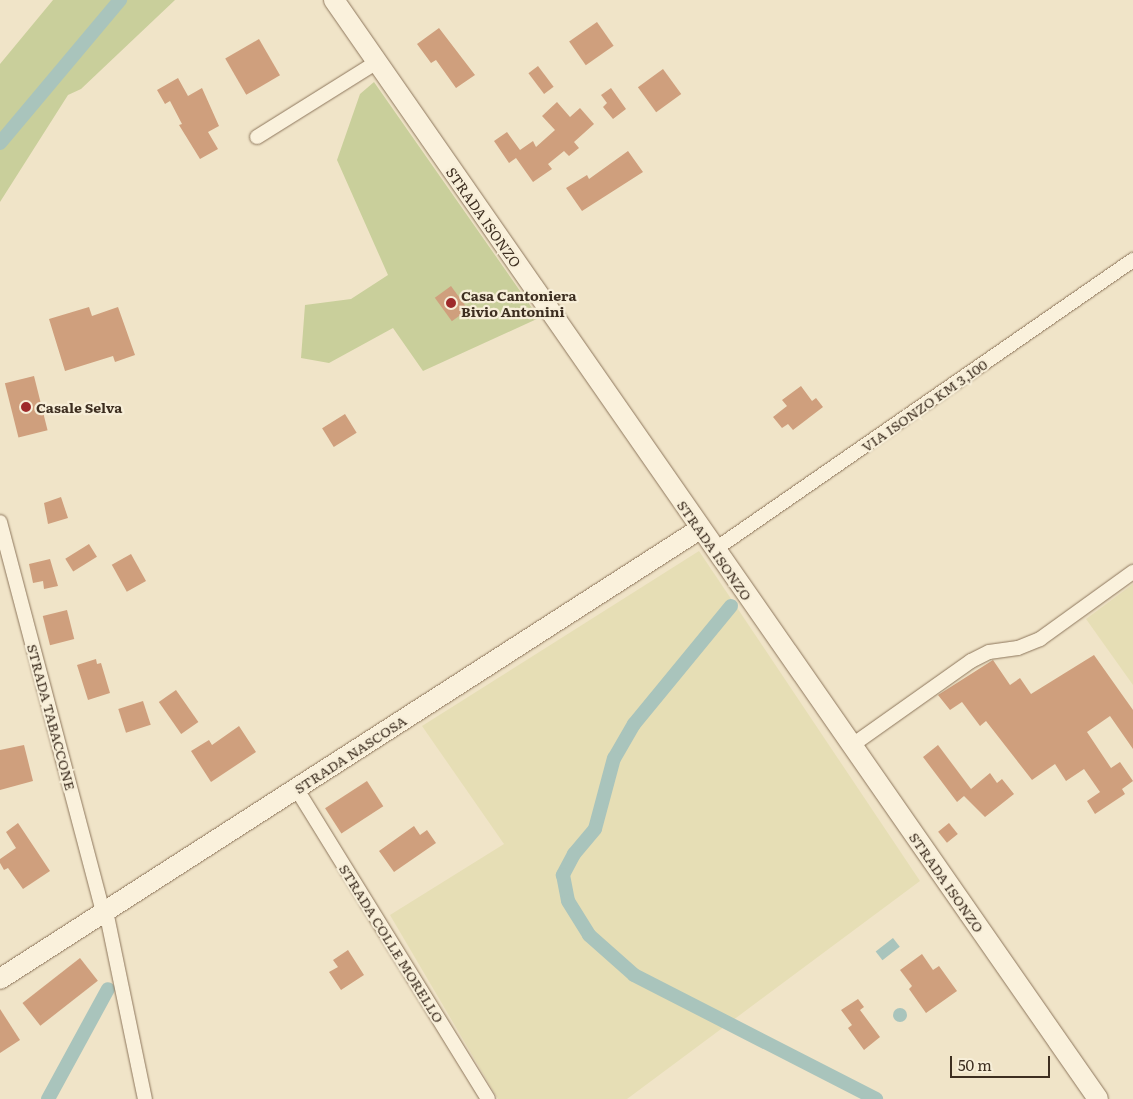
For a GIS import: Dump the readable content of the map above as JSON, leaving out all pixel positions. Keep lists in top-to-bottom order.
{
  "streets": {
    "main road": ["STRADA ISONZO", "STRADA NASCOSA"],
    "street": ["VIA ISONZO KM 3,100", "STRADA TABACCONE", "STRADA COLLE MORELLO"]
  },
  "crossings": [
    ["STRADA ISONZO", "VIA ISONZO KM 3,100"],
    ["STRADA ISONZO", "STRADA NASCOSA"],
    ["STRADA TABACCONE", "STRADA NASCOSA"],
    ["STRADA NASCOSA", "STRADA COLLE MORELLO"]
  ],
  "places": ["Casa Cantoniera Bivio Antonini", "Casale Selva"],
  "scale_bar": "50 m"
}
